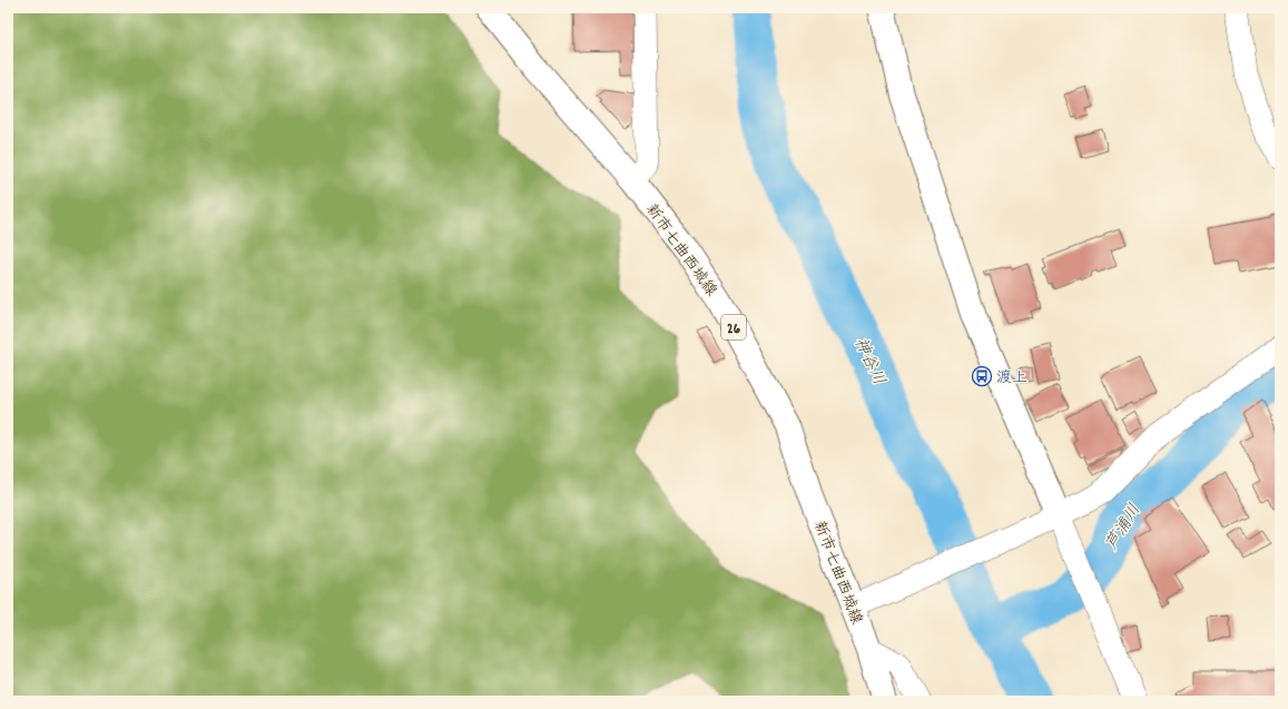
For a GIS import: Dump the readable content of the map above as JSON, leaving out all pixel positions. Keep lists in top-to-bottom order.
{
  "streets": {
    "main road": ["新市七曲西城線", "26"]
  },
  "water": ["神谷川", "芦浦川"],
  "places": {
    "bus stop": ["渡上"]
  }
}
